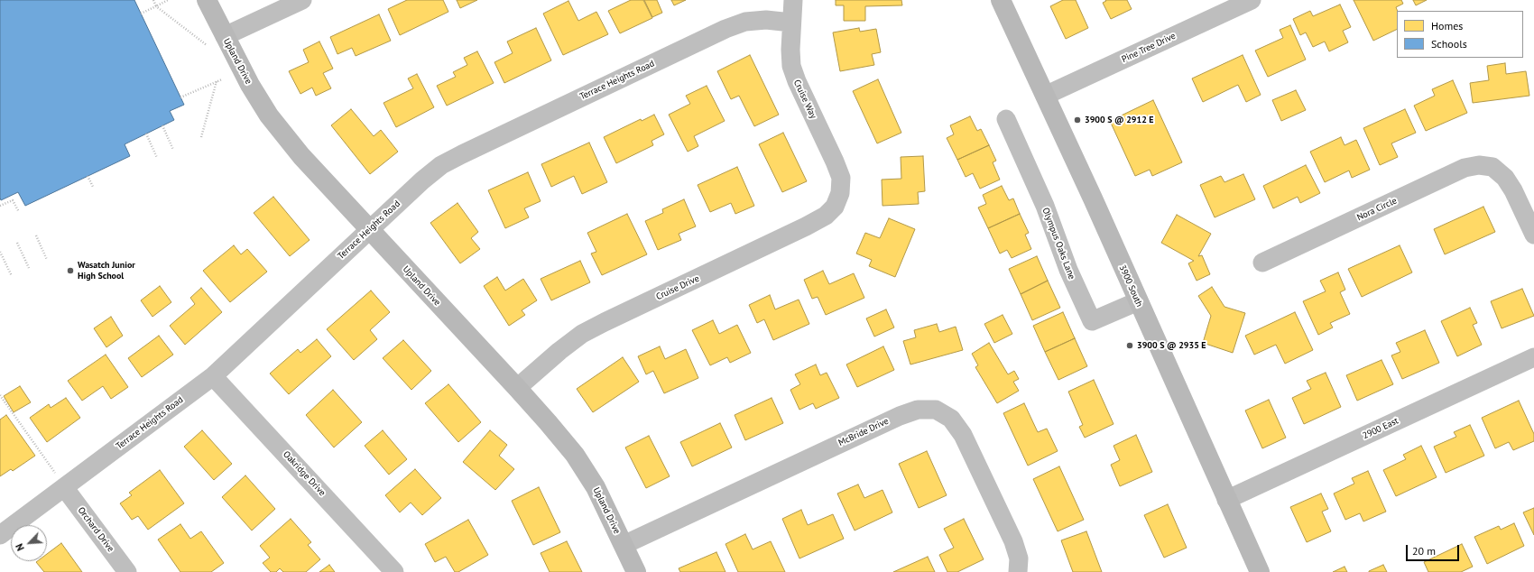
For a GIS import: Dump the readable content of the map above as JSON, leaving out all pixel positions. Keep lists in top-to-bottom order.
{
  "streets": {
    "street": [
      "Pine Tree Drive",
      "Upland Drive",
      "Terrace Heights Road",
      "Cruise Way",
      "Nora Circle",
      "Olympus Oaks Lane",
      "3900 South",
      "Cruise Drive",
      "2900 East",
      "McBride Drive",
      "Oakridge Drive",
      "Orchard Drive"
    ]
  },
  "crossings": [
    ["Pine Tree Drive", "3900 South"],
    ["Upland Drive", "Terrace Heights Road"],
    ["Upland Drive", "Cruise Drive"],
    ["Upland Drive", "McBride Drive"],
    ["Terrace Heights Road", "Cruise Way"],
    ["Terrace Heights Road", "Oakridge Drive"],
    ["Terrace Heights Road", "Orchard Drive"],
    ["Cruise Way", "Cruise Drive"],
    ["Olympus Oaks Lane", "3900 South"],
    ["3900 South", "2900 East"]
  ],
  "places": ["3900 S @ 2912 E", "Wasatch Junior High School", "3900 S @ 2935 E"],
  "legend": ["Homes", "Schools"],
  "scale_bar": "20 m",
  "north": "bottom left"
}
